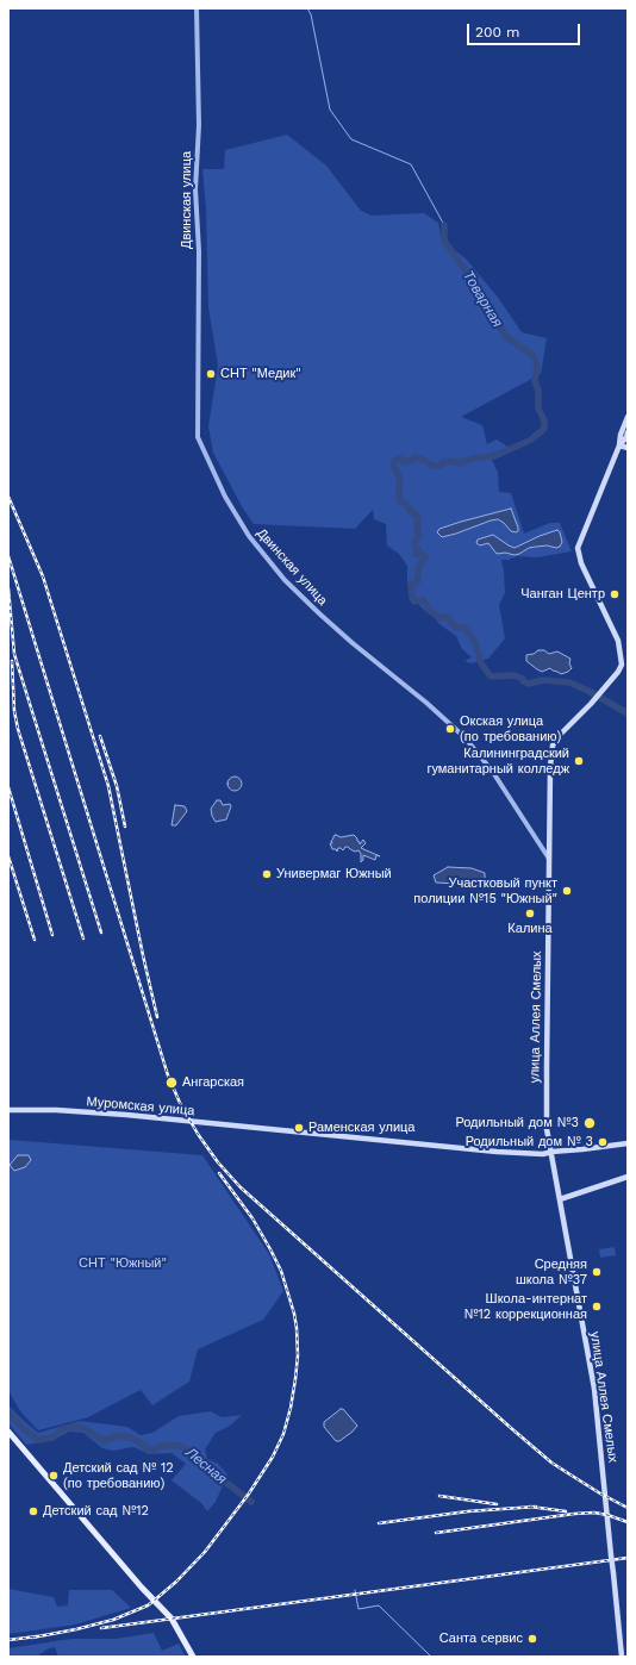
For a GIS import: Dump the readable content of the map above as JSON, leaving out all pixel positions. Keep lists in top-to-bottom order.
{
  "streets": {
    "main road": ["улица Аллея Смелых", "Муромская улица"],
    "street": ["Двинская улица"]
  },
  "crossings": [
    ["Двинская улица", "улица Аллея Смелых"],
    ["улица Аллея Смелых", "Муромская улица"]
  ],
  "water": ["Товарная", "Лесная"],
  "parks": ["СНТ \"Южный\""],
  "places": [
    "СНТ \"Медик\"",
    "Чанган Центр",
    "Окская улица (по требованию)",
    "Калининградский гуманитарный колледж",
    "Универмаг Южный",
    "Участковый пункт полиции №15 \"Южный\"",
    "Калина",
    "Ангарская",
    "Родильный дом №3",
    "Раменская улица",
    "Родильный дом № 3",
    "Средняя школа №37",
    "Школа-интернат №12 коррекционная",
    "Детский сад № 12 (по требованию)",
    "Детский сад №12",
    "Санта сервис"
  ],
  "scale_bar": "200 m"
}
